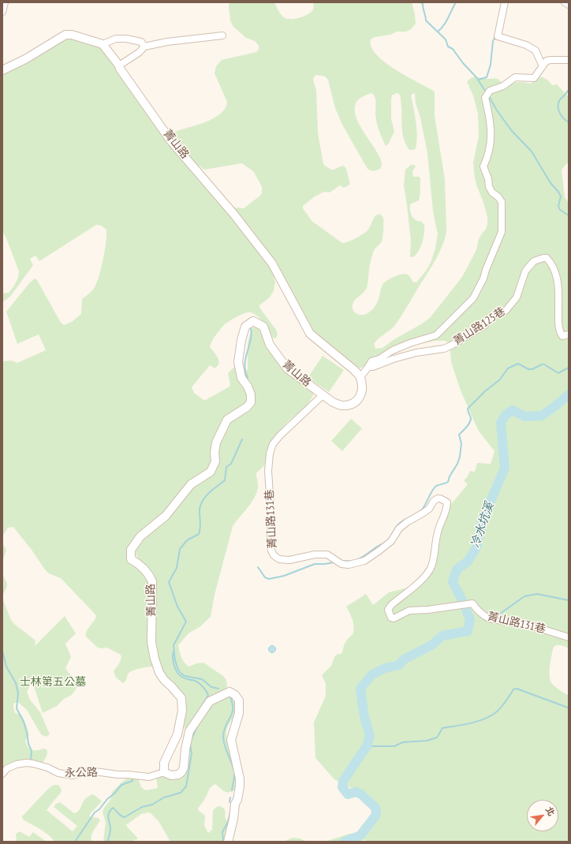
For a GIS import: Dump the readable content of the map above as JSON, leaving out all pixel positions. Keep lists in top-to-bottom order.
{
  "streets": {
    "street": [
      "菁山路",
      "菁山路125巷",
      "菁山路131巷",
      "永公路"
    ]
  },
  "crossings": [
    ["菁山路", "菁山路131巷"],
    ["菁山路", "永公路"]
  ],
  "water": ["冷水坑溪"],
  "parks": ["士林第五公墓"],
  "north": "top right"
}
